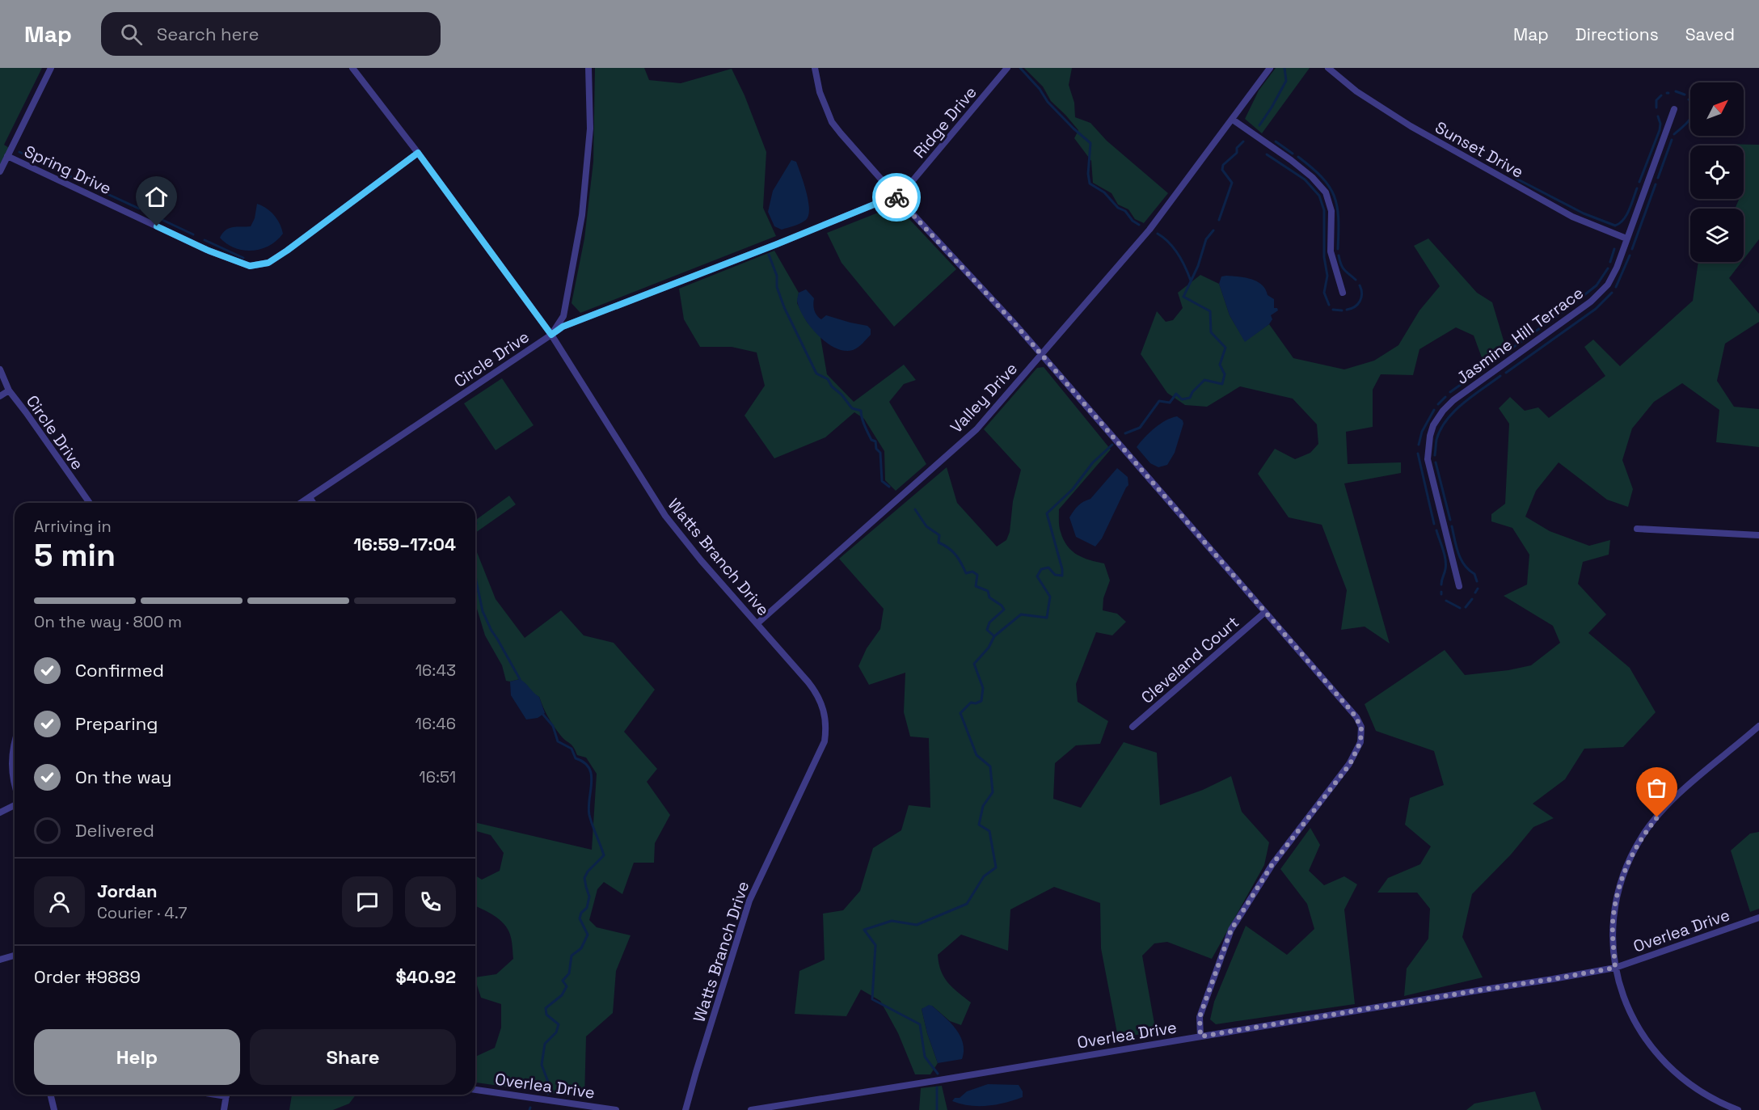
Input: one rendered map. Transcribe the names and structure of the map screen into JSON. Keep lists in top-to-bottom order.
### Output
{
  "streets": {
    "street": [
      "Ridge Drive",
      "Sunset Drive",
      "Spring Drive",
      "Jasmine Hill Terrace",
      "Circle Drive",
      "Valley Drive",
      "Watts Branch Drive",
      "Cleveland Court",
      "Overlea Drive"
    ]
  },
  "crossings": [
    ["Ridge Drive", "Circle Drive"],
    ["Ridge Drive", "Watts Branch Drive"],
    ["Sunset Drive", "Jasmine Hill Terrace"],
    ["Spring Drive", "Watts Branch Drive"],
    ["Circle Drive", "Watts Branch Drive"],
    ["Valley Drive", "Watts Branch Drive"]
  ],
  "north": "top right",
  "page": {
    "header": "Map",
    "search": "Search here",
    "nav": ["Map", "Directions", "Saved"],
    "heading": ["5 min", "Arriving in", "16:59–17:04"],
    "panel": [
      "Jordan",
      "Courier · 4.7",
      "Order #9889",
      "$40.92"
    ],
    "bar": "On the way · 800 m",
    "list": [
      ["Confirmed", "16:43"],
      ["Preparing", "16:46"],
      ["On the way", "16:51"],
      "Delivered"
    ],
    "buttons": ["Help", "Share"]
  }
}
